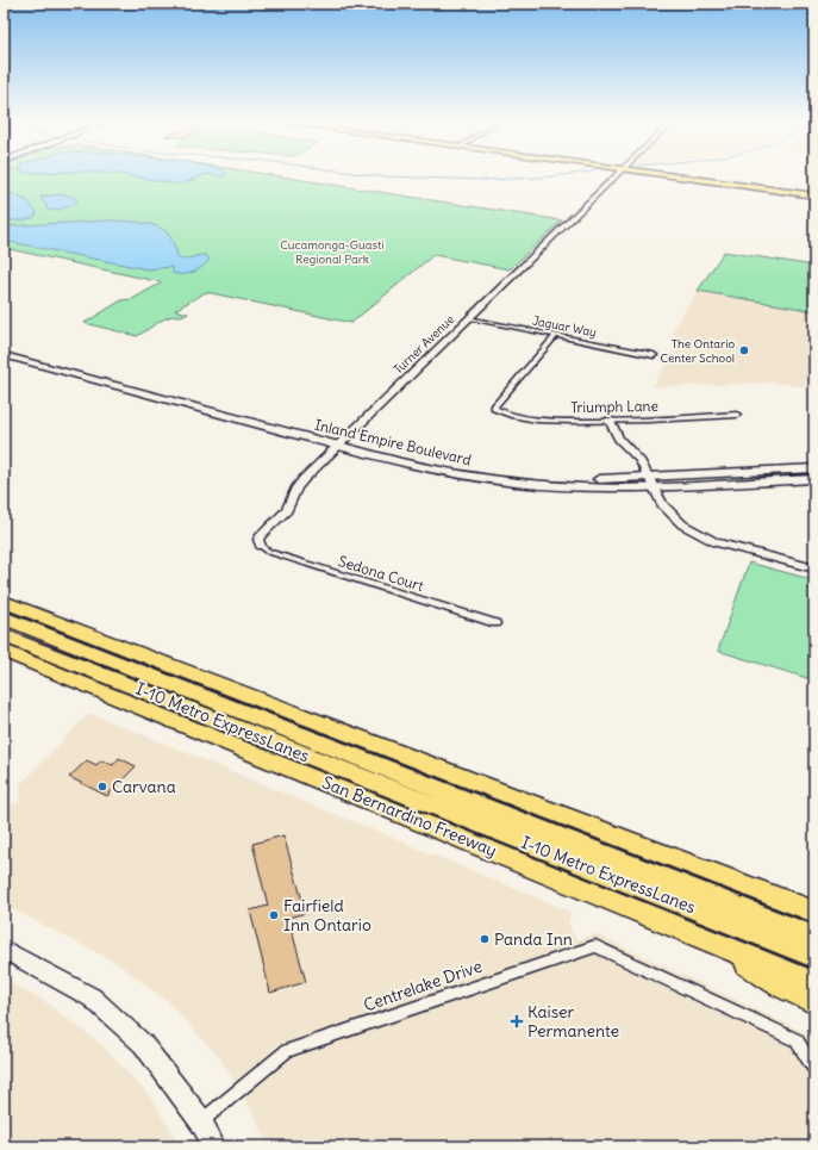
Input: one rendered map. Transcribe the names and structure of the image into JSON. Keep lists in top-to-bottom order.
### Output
{
  "streets": {
    "highway": ["I-10 Metro ExpressLanes", "San Bernardino Freeway"],
    "main road": ["Inland Empire Boulevard"],
    "street": [
      "Jaguar Way",
      "Turner Avenue",
      "Triumph Lane",
      "Sedona Court",
      "Centrelake Drive"
    ]
  },
  "crossings": [
    ["Jaguar Way", "Turner Avenue"],
    ["Jaguar Way", "Triumph Lane"],
    ["Turner Avenue", "Inland Empire Boulevard"],
    ["Turner Avenue", "Sedona Court"]
  ],
  "parks": ["Cucamonga-Guasti Regional Park"],
  "places": {
    "other": [
      "The Ontario Center School",
      "Carvana",
      "Fairfield Inn Ontario",
      "Panda Inn"
    ],
    "health": ["Kaiser Permanente"]
  }
}
